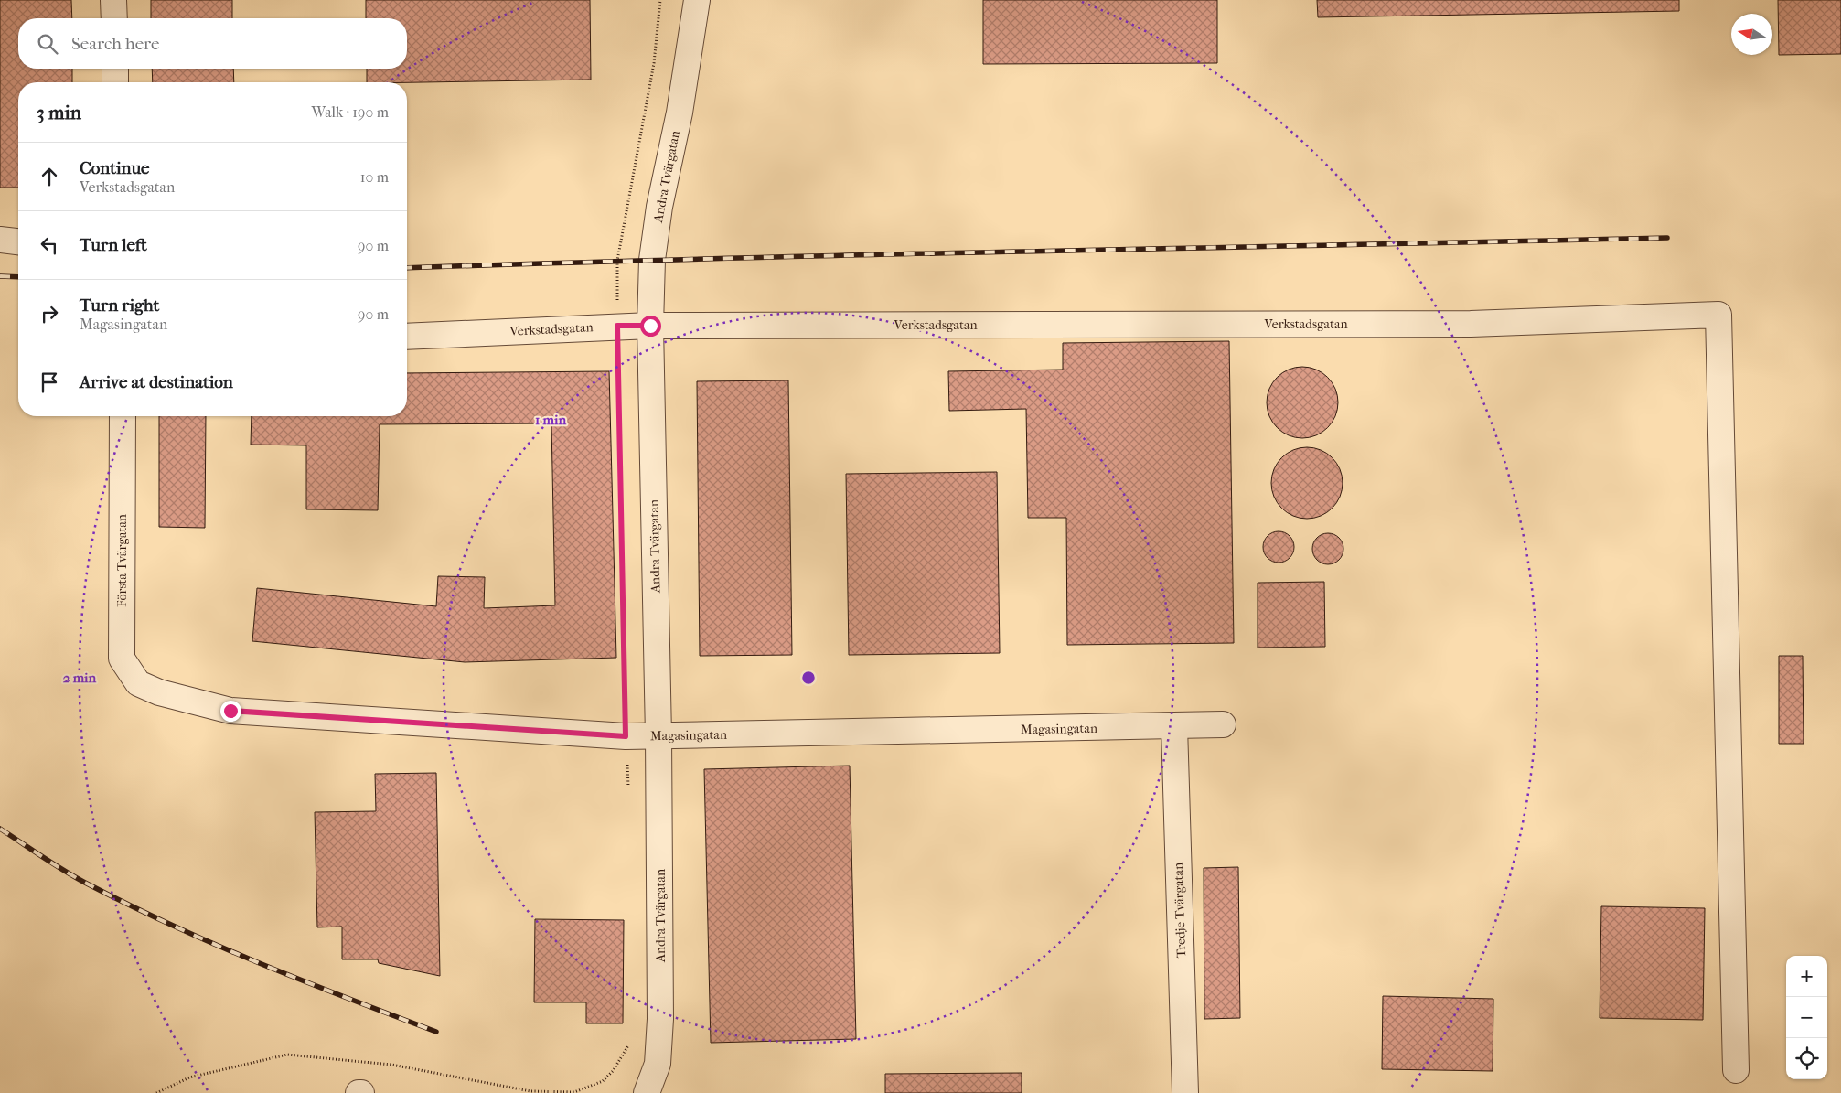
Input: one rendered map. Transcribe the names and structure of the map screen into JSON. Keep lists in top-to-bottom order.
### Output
{
  "streets": {
    "street": [
      "Andra Tvärgatan",
      "Verkstadsgatan",
      "Första Tvärgatan",
      "Magasingatan",
      "Tredje Tvärgatan"
    ]
  },
  "crossings": [
    ["Andra Tvärgatan", "Verkstadsgatan"],
    ["Andra Tvärgatan", "Magasingatan"],
    ["Första Tvärgatan", "Magasingatan"],
    ["Magasingatan", "Tredje Tvärgatan"]
  ],
  "north": "left",
  "page": {
    "search": "Search here",
    "heading": ["3 min", "Walk · 190 m"],
    "list": [
      ["Continue", "Verkstadsgatan", "10 m"],
      ["Turn left", "90 m"],
      ["Turn right", "Magasingatan", "90 m"],
      "Arrive at destination"
    ],
    "map_buttons": ["+", "−"]
  },
  "rings": ["1 min", "2 min"]
}
